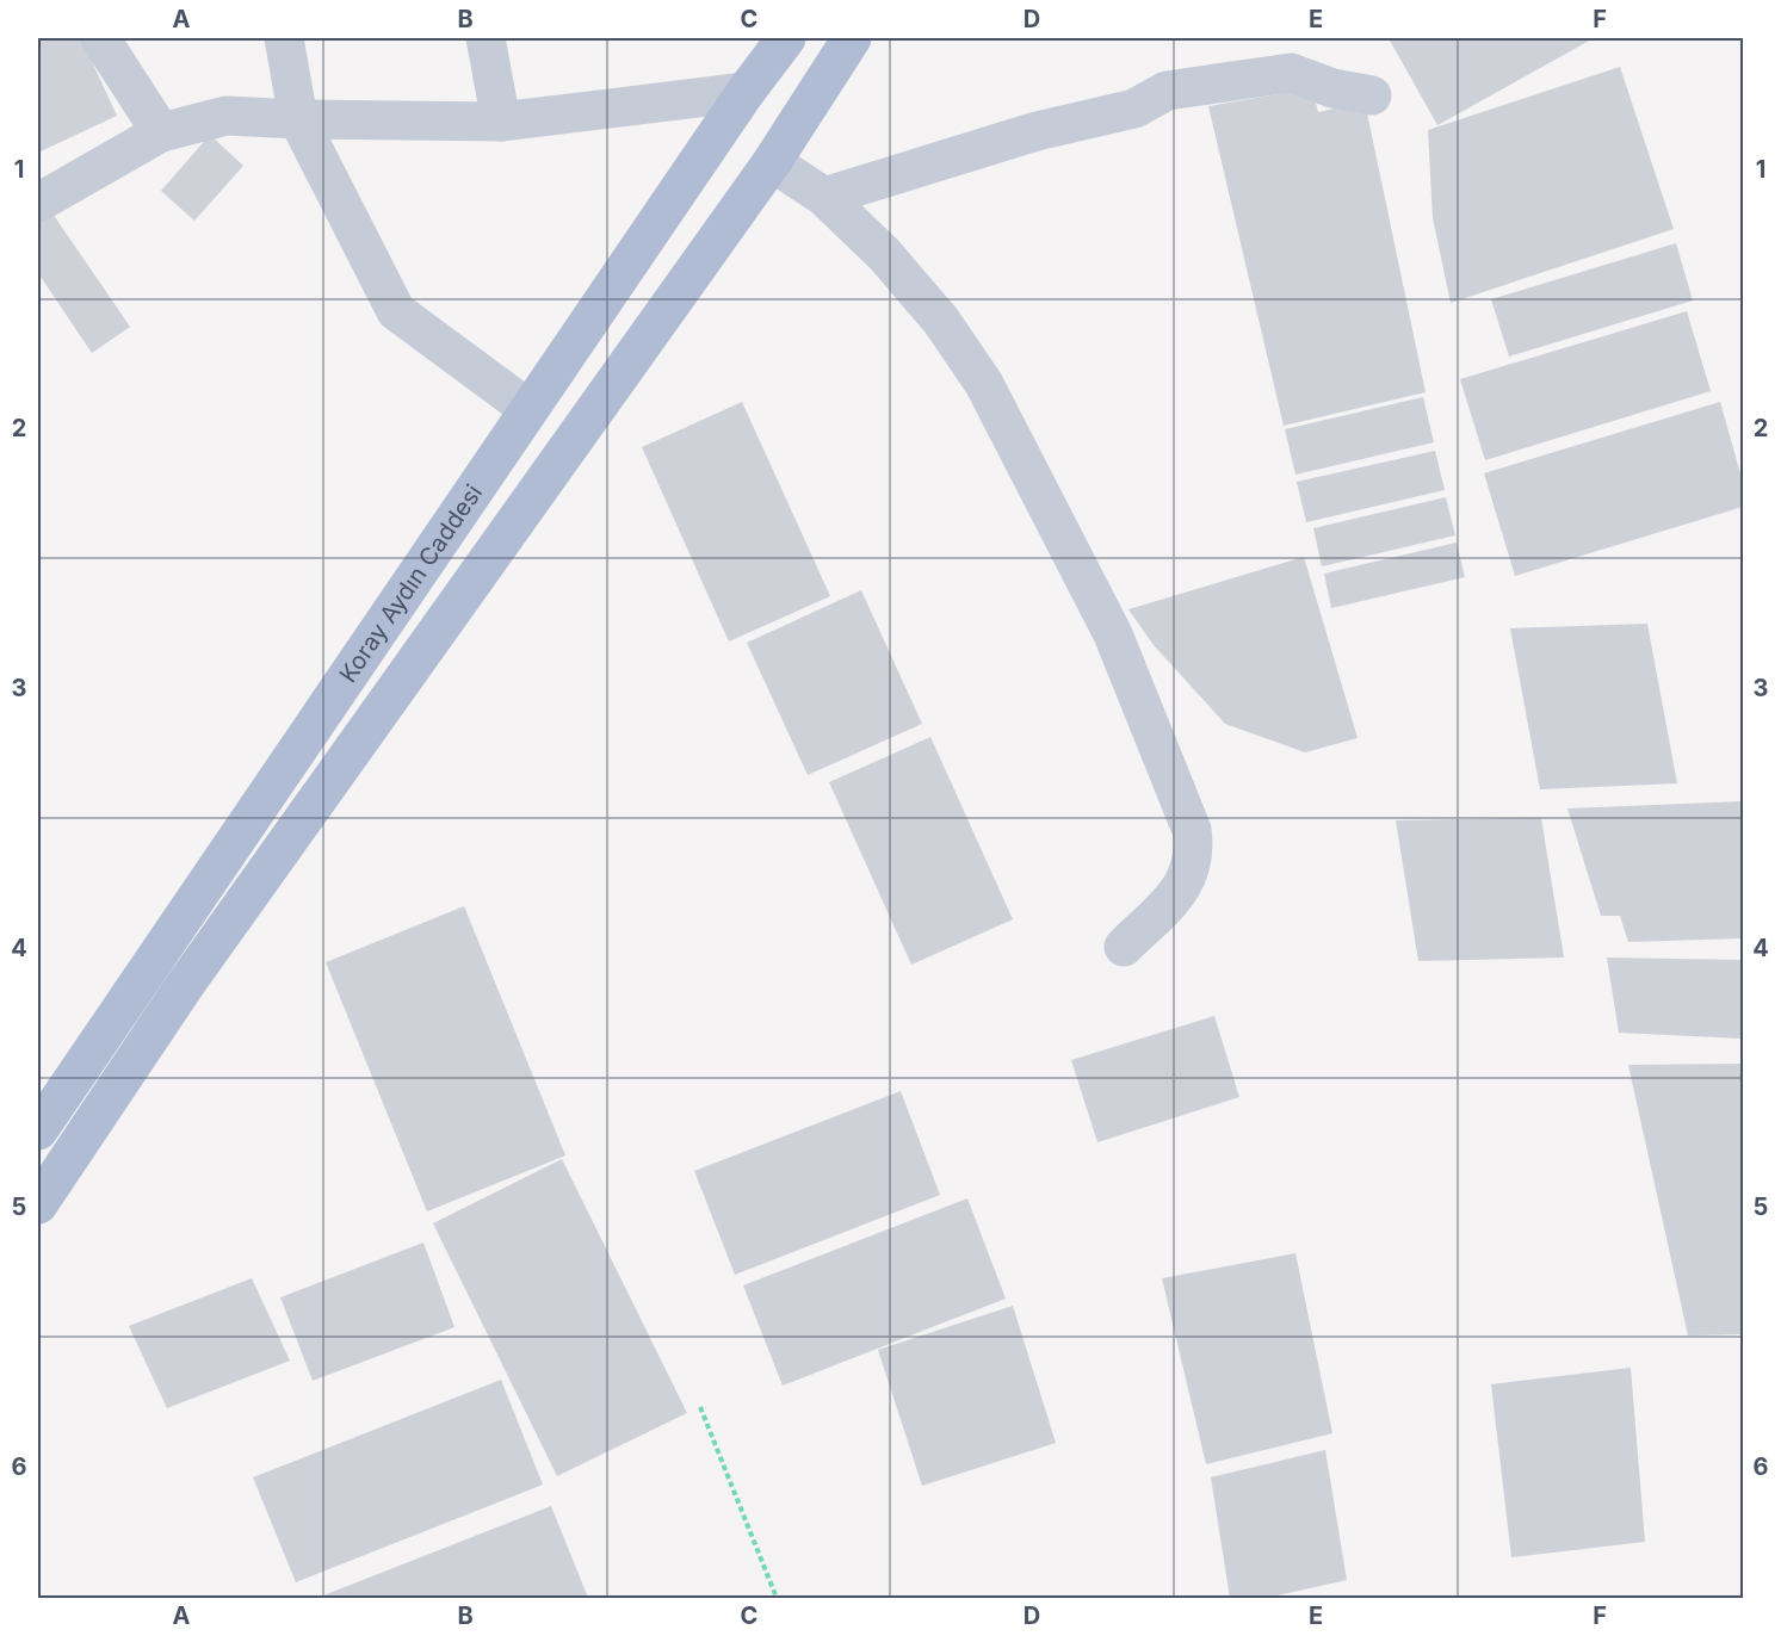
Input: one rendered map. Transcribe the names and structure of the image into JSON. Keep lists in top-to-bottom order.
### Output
{
  "streets": {
    "main road": ["Koray Aydın Caddesi"]
  },
  "grid": {
    "columns": [
      "A",
      "B",
      "C",
      "D",
      "E",
      "F"
    ],
    "rows": [
      "1",
      "2",
      "3",
      "4",
      "5",
      "6"
    ]
  }
}
